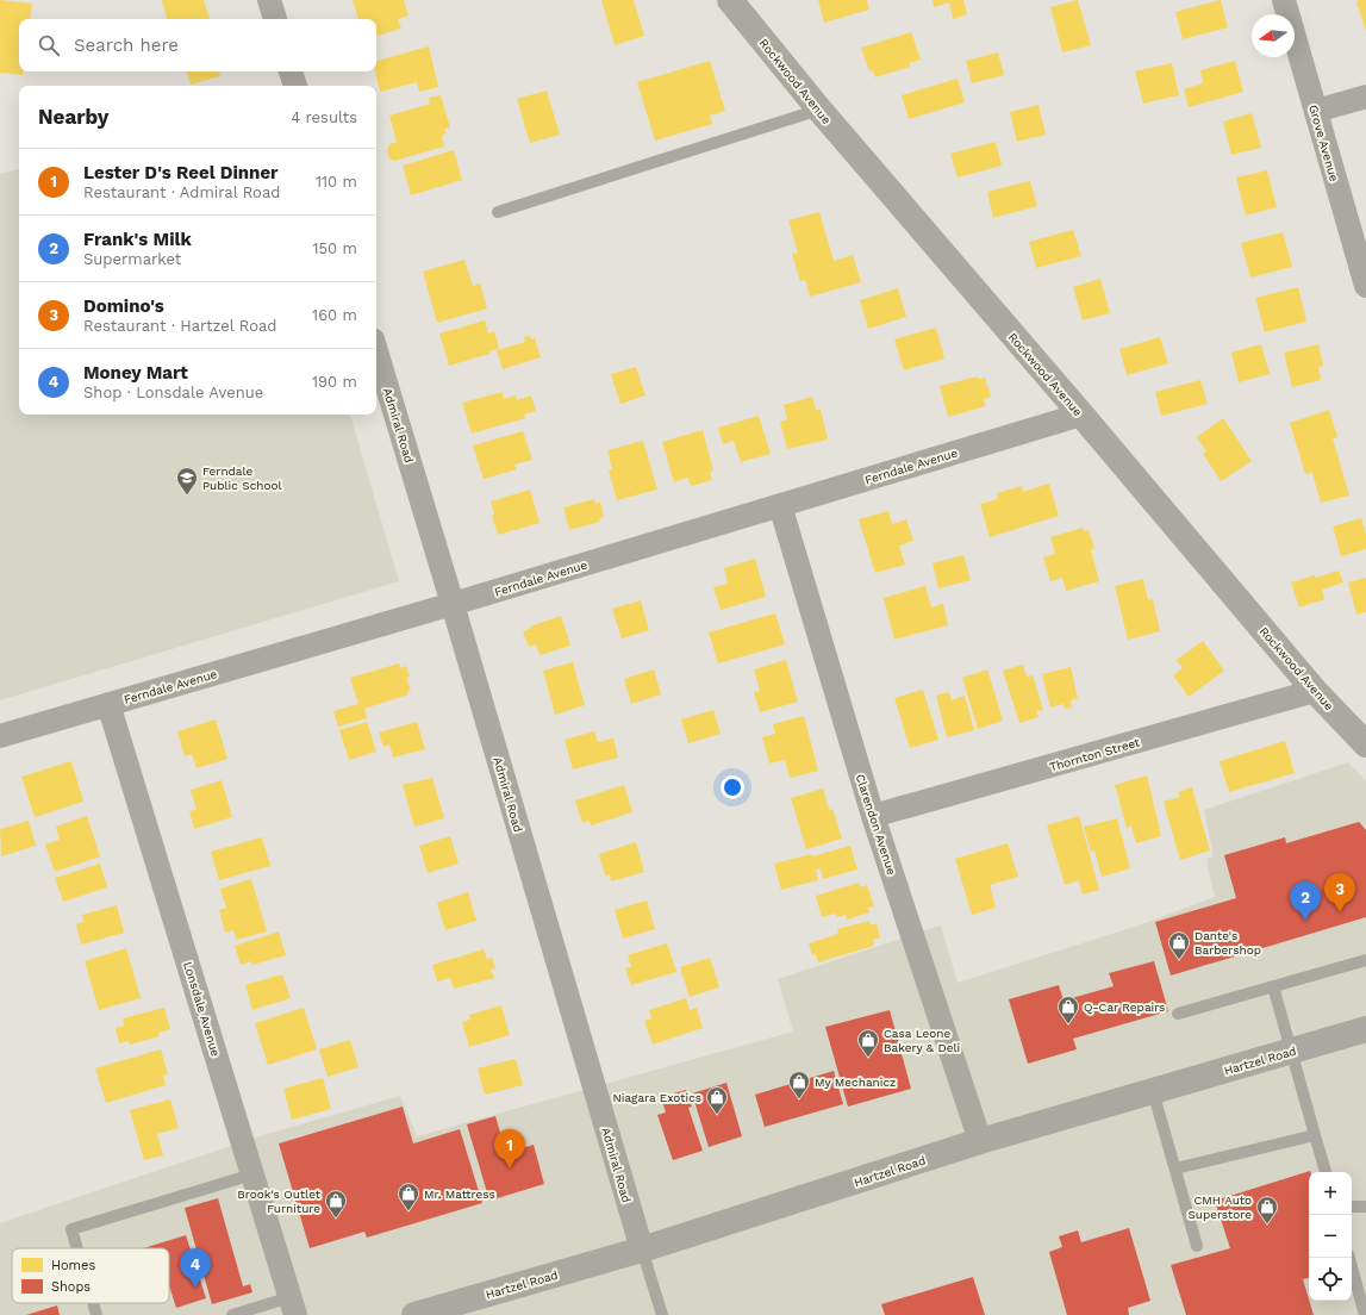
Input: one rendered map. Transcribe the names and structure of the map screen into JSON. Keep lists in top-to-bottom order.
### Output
{
  "streets": {
    "street": [
      "Rockwood Avenue",
      "Grove Avenue",
      "Admiral Road",
      "Ferndale Avenue",
      "Thornton Street",
      "Clarendon Avenue",
      "Lonsdale Avenue",
      "Hartzel Road"
    ]
  },
  "crossings": [
    ["Rockwood Avenue", "Ferndale Avenue"],
    ["Rockwood Avenue", "Thornton Street"],
    ["Admiral Road", "Ferndale Avenue"],
    ["Admiral Road", "Hartzel Road"],
    ["Ferndale Avenue", "Clarendon Avenue"],
    ["Ferndale Avenue", "Lonsdale Avenue"],
    ["Thornton Street", "Clarendon Avenue"],
    ["Clarendon Avenue", "Hartzel Road"]
  ],
  "places": {
    "school or university": ["Ferndale Public School"],
    "shop": [
      "Dante's Barbershop",
      "Q-Car Repairs",
      "Casa Leone Bakery & Deli",
      "My Mechanicz",
      "Niagara Exotics",
      "Mr. Mattress",
      "Brook's Outlet Furniture",
      "CMH Auto Superstore"
    ]
  },
  "legend": ["Homes", "Shops"],
  "north": "left",
  "page": {
    "search": "Search here",
    "heading": ["Nearby", "4 results"],
    "list": [
      {
        "mark": "1",
        "name": "Lester D's Reel Dinner",
        "note": "Restaurant · Admiral Road",
        "value": "110 m"
      },
      {
        "mark": "2",
        "name": "Frank's Milk",
        "note": "Supermarket",
        "value": "150 m"
      },
      {
        "mark": "3",
        "name": "Domino's",
        "note": "Restaurant · Hartzel Road",
        "value": "160 m"
      },
      {
        "mark": "4",
        "name": "Money Mart",
        "note": "Shop · Lonsdale Avenue",
        "value": "190 m"
      }
    ],
    "pins": [
      "3",
      "2",
      "1",
      "4"
    ],
    "map_buttons": ["+", "−"]
  }
}
